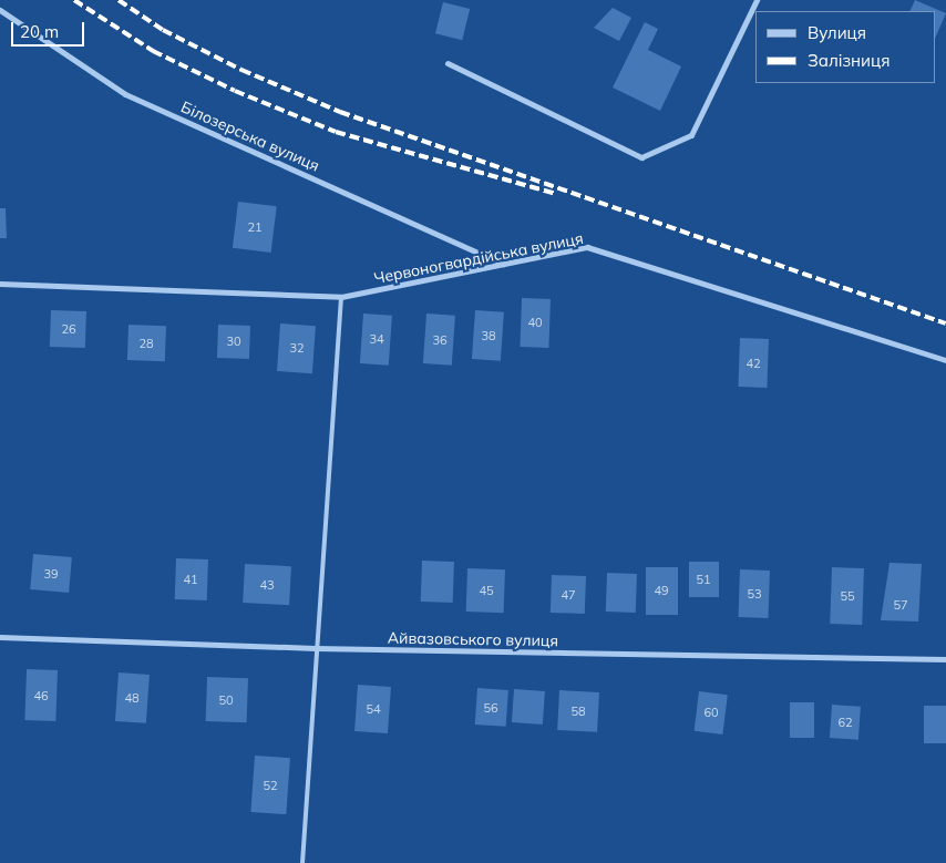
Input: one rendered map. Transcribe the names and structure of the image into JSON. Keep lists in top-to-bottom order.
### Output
{
  "streets": {
    "street": ["Білозерська вулиця", "Червоногвардійська вулиця", "Айвазовського вулиця"]
  },
  "crossings": [
    ["Білозерська вулиця", "Червоногвардійська вулиця"]
  ],
  "house_numbers": [
    "21",
    "40",
    "26",
    "38",
    "34",
    "36",
    "30",
    "28",
    "32",
    "42",
    "39",
    "41",
    "51",
    "43",
    "45",
    "49",
    "53",
    "47",
    "55",
    "57",
    "46",
    "48",
    "50",
    "56",
    "54",
    "58",
    "60",
    "62",
    "52"
  ],
  "legend": ["Вулиця", "Залізниця"],
  "scale_bar": "20 m"
}
